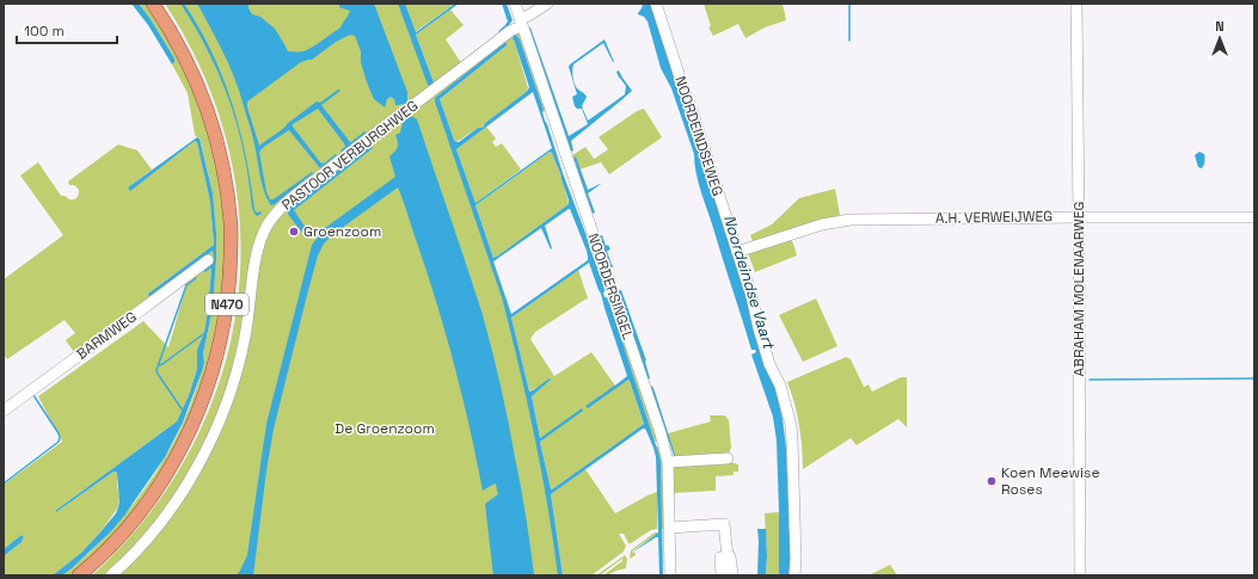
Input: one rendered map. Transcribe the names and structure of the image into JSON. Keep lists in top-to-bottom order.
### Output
{
  "streets": {
    "main road": ["N470"],
    "street": [
      "NOORDEINDSEWEG",
      "PASTOOR VERBURGHWEG",
      "A.H. VERWEIJWEG",
      "NOORDERSINGEL",
      "ABRAHAM MOLENAARWEG",
      "BARMWEG"
    ]
  },
  "crossings": [
    ["NOORDEINDSEWEG", "A.H. VERWEIJWEG"],
    ["PASTOOR VERBURGHWEG", "NOORDERSINGEL"],
    ["A.H. VERWEIJWEG", "ABRAHAM MOLENAARWEG"]
  ],
  "water": ["Noordeindse Vaart"],
  "parks": ["De Groenzoom"],
  "places": ["Groenzoom", "Koen Meewise Roses"],
  "scale_bar": "100 m",
  "north": "top"
}
